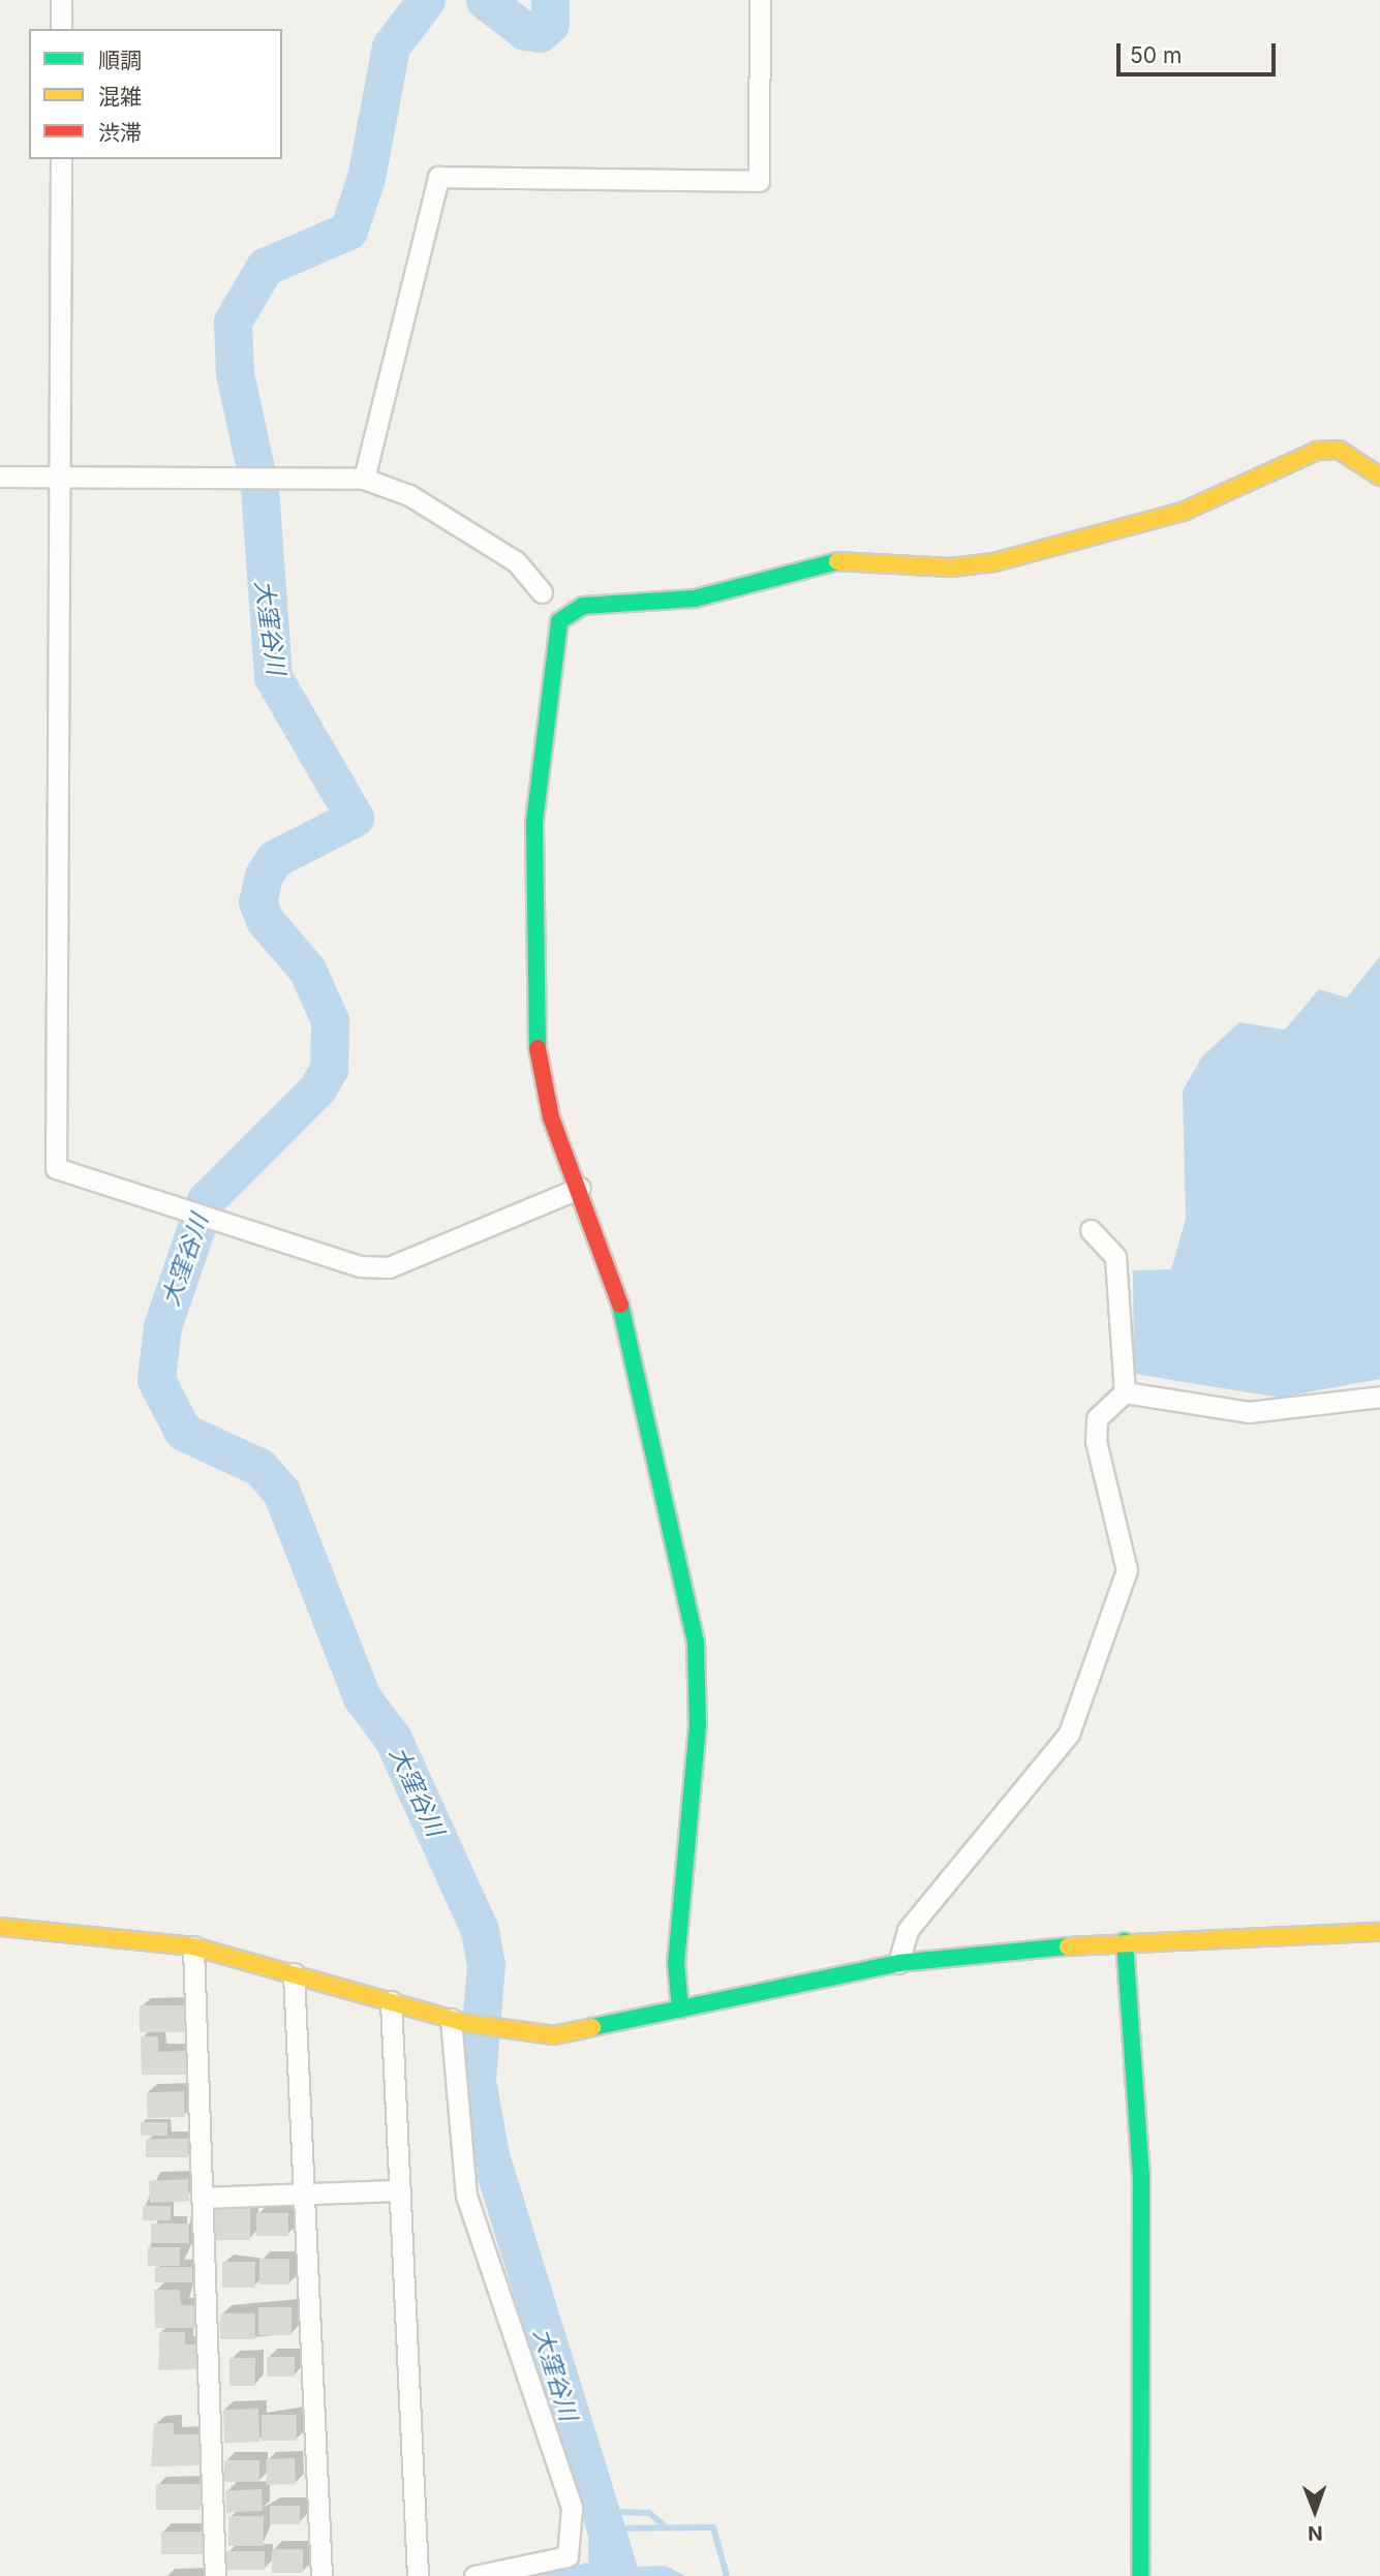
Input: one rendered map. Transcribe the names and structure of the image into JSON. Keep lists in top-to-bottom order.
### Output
{
  "water": ["大窪谷川"],
  "legend": ["順調", "混雑", "渋滞"],
  "scale_bar": "50 m",
  "north": "bottom"
}
